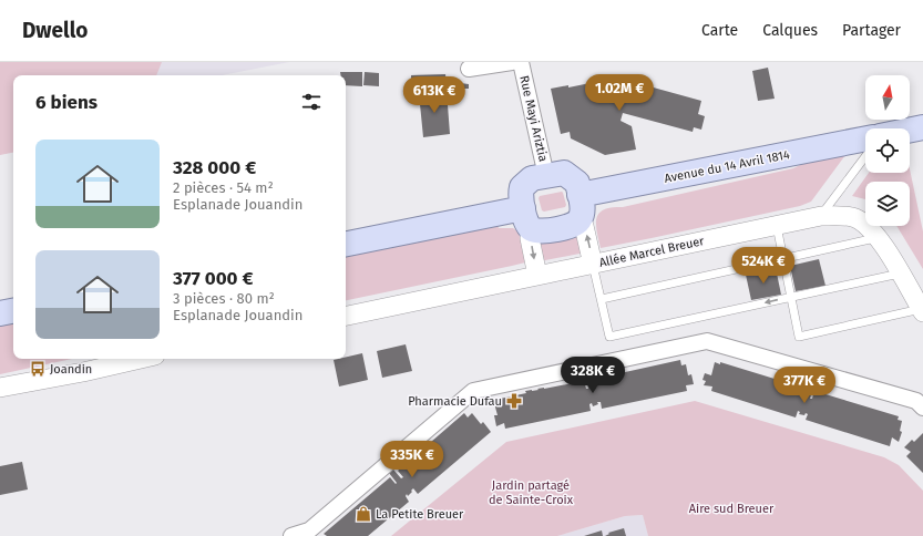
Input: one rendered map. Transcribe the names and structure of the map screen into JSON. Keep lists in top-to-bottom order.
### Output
{
  "streets": {
    "main road": ["Avenue du 14 Avril 1814"],
    "street": ["Rue Mayi Ariztia", "Allée Marcel Breuer"]
  },
  "crossings": [
    ["Rue Mayi Ariztia", "Avenue du 14 Avril 1814"],
    ["Rue Mayi Ariztia", "Allée Marcel Breuer"],
    ["Avenue du 14 Avril 1814", "Allée Marcel Breuer"]
  ],
  "parks": ["Jardin partagé de Sainte-Croix", "Aire sud Breuer"],
  "places": {
    "bus stop": ["Joandin"],
    "pharmacy": ["Pharmacie Dufau"],
    "shop": ["La Petite Breuer"]
  },
  "north": "top",
  "page": {
    "header": "Dwello",
    "nav": ["Carte", "Calques", "Partager"],
    "price": [
      "1.02M €",
      "613K €",
      "524K €",
      "328K €",
      "377K €",
      "335K €"
    ],
    "heading": "6 biens",
    "list": [
      {
        "name": "328 000 €",
        "note": "2 pièces · 54 m² · Esplanade Jouandin"
      },
      {
        "name": "377 000 €",
        "note": "3 pièces · 80 m² · Esplanade Jouandin"
      }
    ]
  }
}
